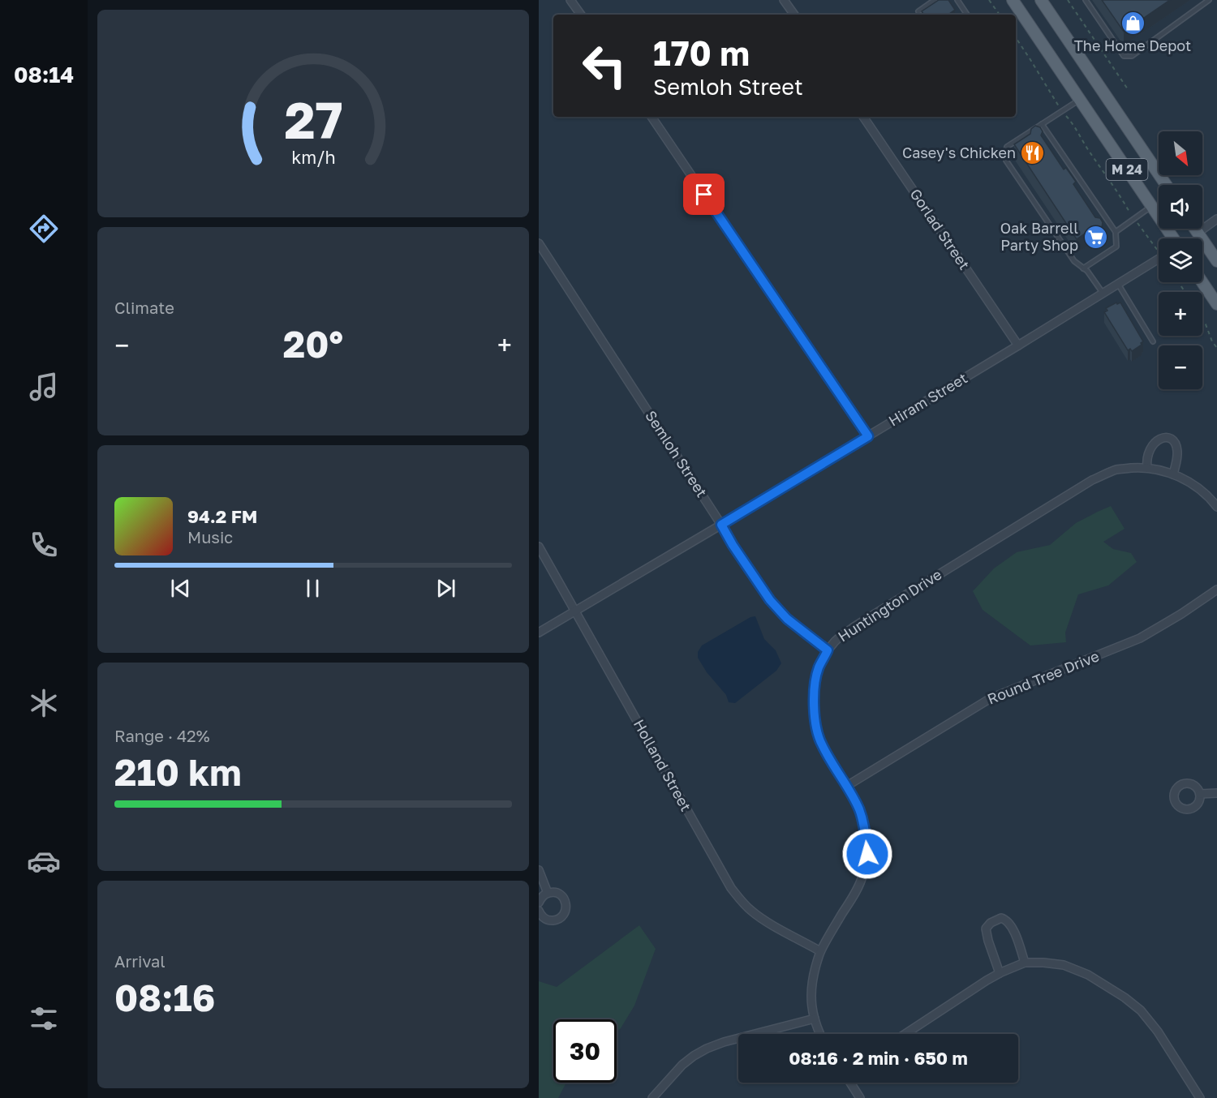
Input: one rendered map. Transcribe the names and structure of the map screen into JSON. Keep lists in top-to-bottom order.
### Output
{
  "streets": {
    "main road": ["M 24"],
    "street": [
      "Gorlad Street",
      "Hiram Street",
      "Semloh Street",
      "Huntington Drive",
      "Round Tree Drive",
      "Holland Street"
    ]
  },
  "crossings": [
    ["Gorlad Street", "Hiram Street"],
    ["Hiram Street", "Semloh Street"],
    ["Hiram Street", "Holland Street"],
    ["Semloh Street", "Huntington Drive"],
    ["Huntington Drive", "Round Tree Drive"],
    ["Huntington Drive", "Holland Street"]
  ],
  "places": {
    "shop": ["The Home Depot"],
    "restaurant": ["Casey's Chicken"],
    "supermarket": ["Oak Barrell Party Shop"]
  },
  "north": "bottom right",
  "page": {
    "tabs": "08:14",
    "turn": ["170 m", "Semloh Street"],
    "map_buttons": ["+", "−"],
    "tile": [
      "Climate",
      ["Range · 42%", "210 km"],
      ["Arrival", "08:16"]
    ],
    "heat": ["−", "20°", "+"],
    "song": ["94.2 FM", "Music"],
    "limit": "30",
    "trip": "08:16 · 2 min · 650 m",
    "gauge": ["27", "km/h"]
  }
}
